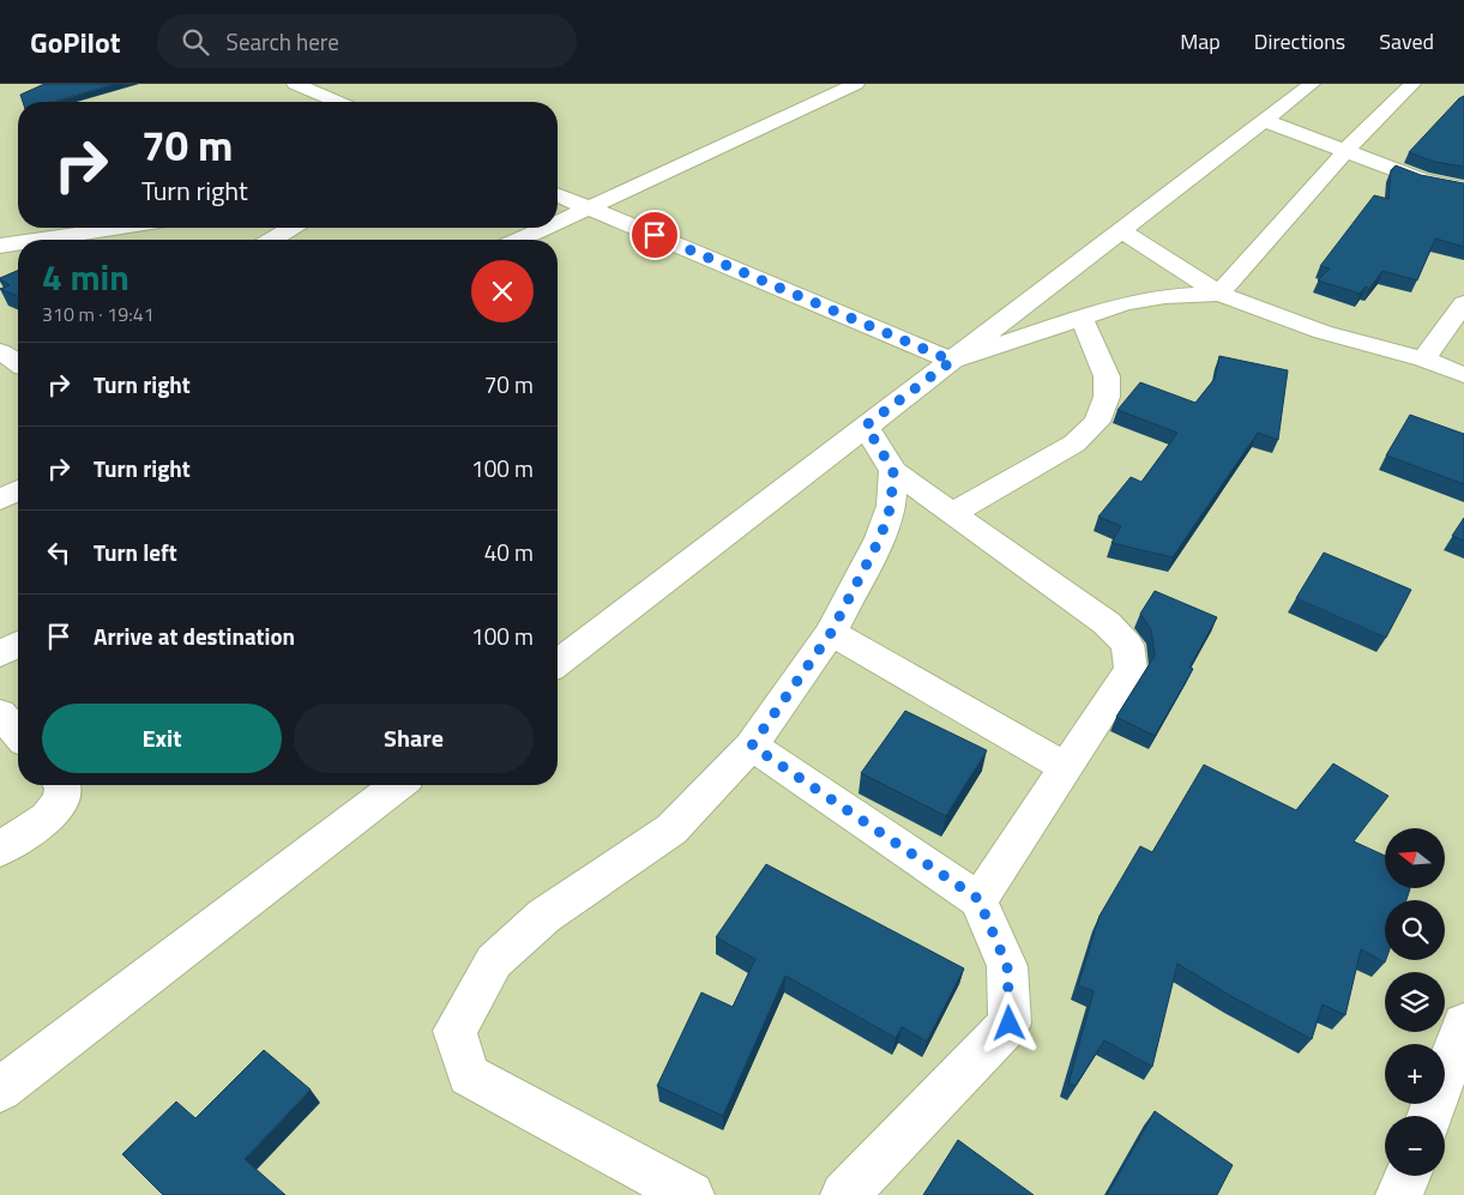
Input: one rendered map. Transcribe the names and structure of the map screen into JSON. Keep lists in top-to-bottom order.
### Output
{
  "north": "left",
  "page": {
    "header": "GoPilot",
    "search": "Search here",
    "nav": ["Map", "Directions", "Saved"],
    "turn": ["70 m", "Turn right"],
    "heading": ["4 min", "310 m · 19:41"],
    "list": [
      {
        "name": "Turn right",
        "value": "70 m"
      },
      {
        "name": "Turn right",
        "value": "100 m"
      },
      {
        "name": "Turn left",
        "value": "40 m"
      },
      {
        "name": "Arrive at destination",
        "value": "100 m"
      }
    ],
    "buttons": ["Exit", "Share"],
    "map_buttons": ["+", "−"]
  }
}
